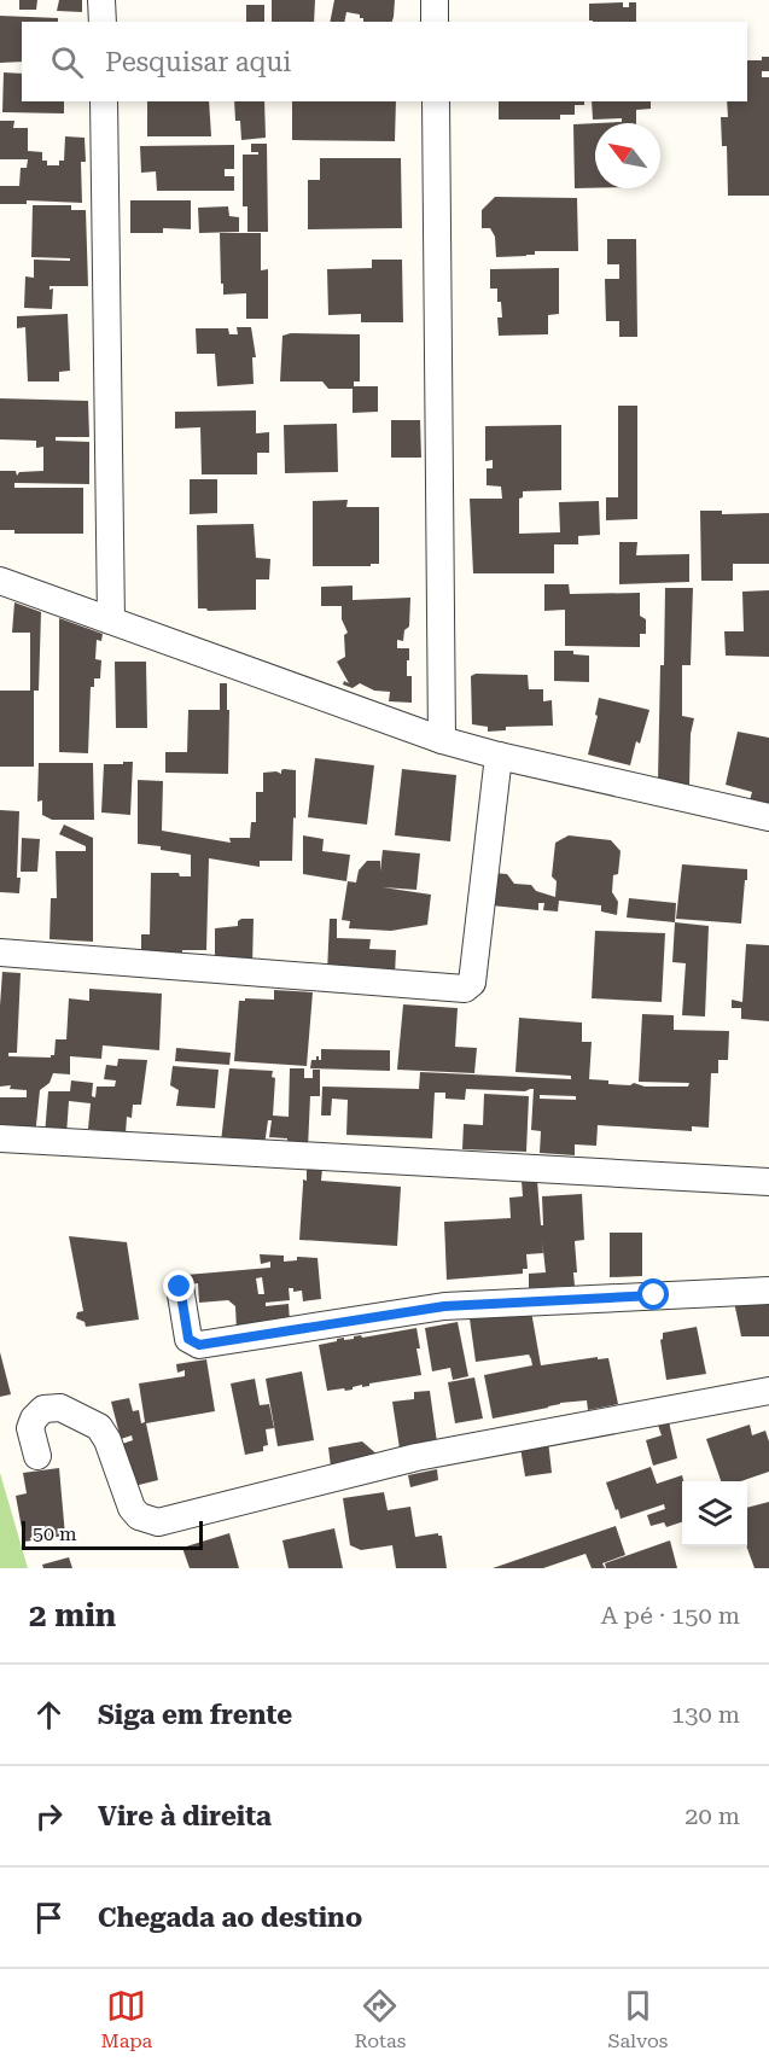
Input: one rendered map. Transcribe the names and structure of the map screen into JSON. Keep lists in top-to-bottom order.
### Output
{
  "scale_bar": "50 m",
  "north": "top left",
  "page": {
    "search": "Pesquisar aqui",
    "scale": "50 m",
    "heading": ["2 min", "A pé · 150 m"],
    "list": [
      ["Siga em frente", "130 m"],
      ["Vire à direita", "20 m"],
      "Chegada ao destino"
    ],
    "nav": ["Mapa", "Rotas", "Salvos"]
  }
}
